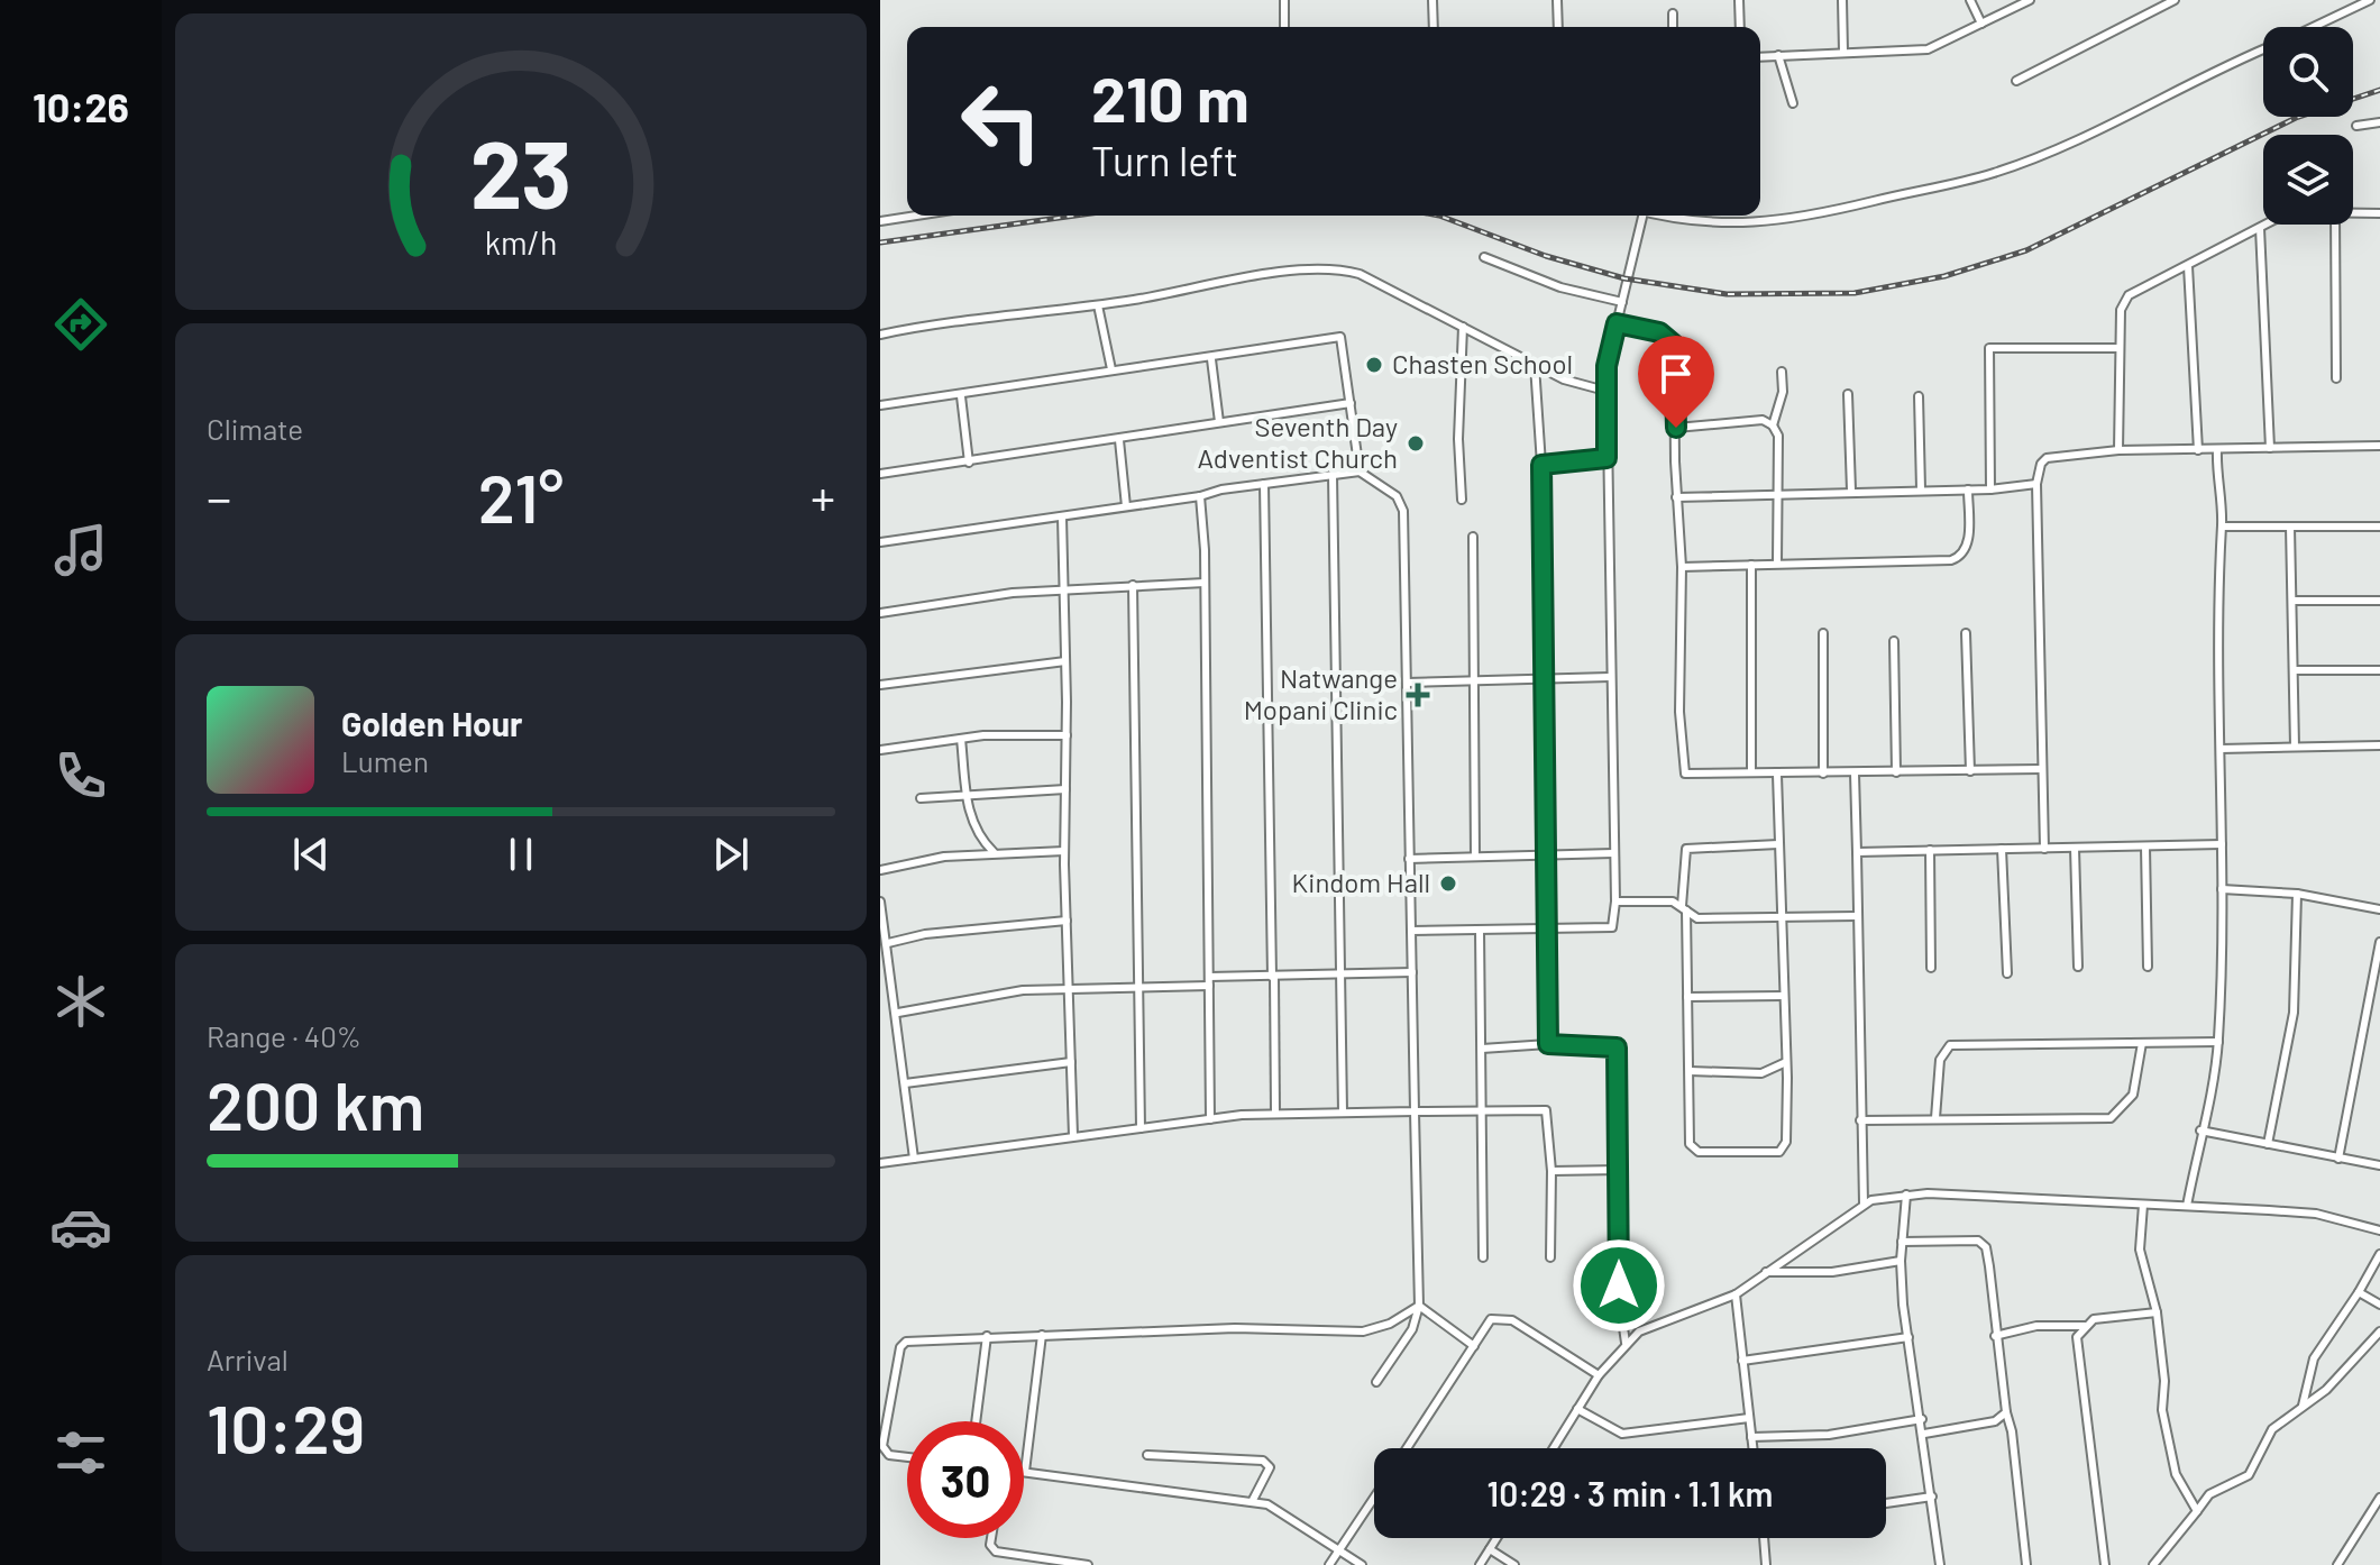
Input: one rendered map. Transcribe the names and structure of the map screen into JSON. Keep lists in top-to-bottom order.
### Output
{
  "places": {
    "other": ["Chasten School", "Seventh Day Adventist Church", "Kindom Hall"],
    "health": ["Natwange Mopani Clinic"]
  },
  "page": {
    "tabs": "10:26",
    "turn": ["210 m", "Turn left"],
    "tile": [
      "Climate",
      ["Range · 40%", "200 km"],
      ["Arrival", "10:29"]
    ],
    "heat": ["−", "21°", "+"],
    "song": ["Golden Hour", "Lumen"],
    "limit": "30",
    "trip": "10:29 · 3 min · 1.1 km",
    "gauge": ["23", "km/h"]
  }
}
